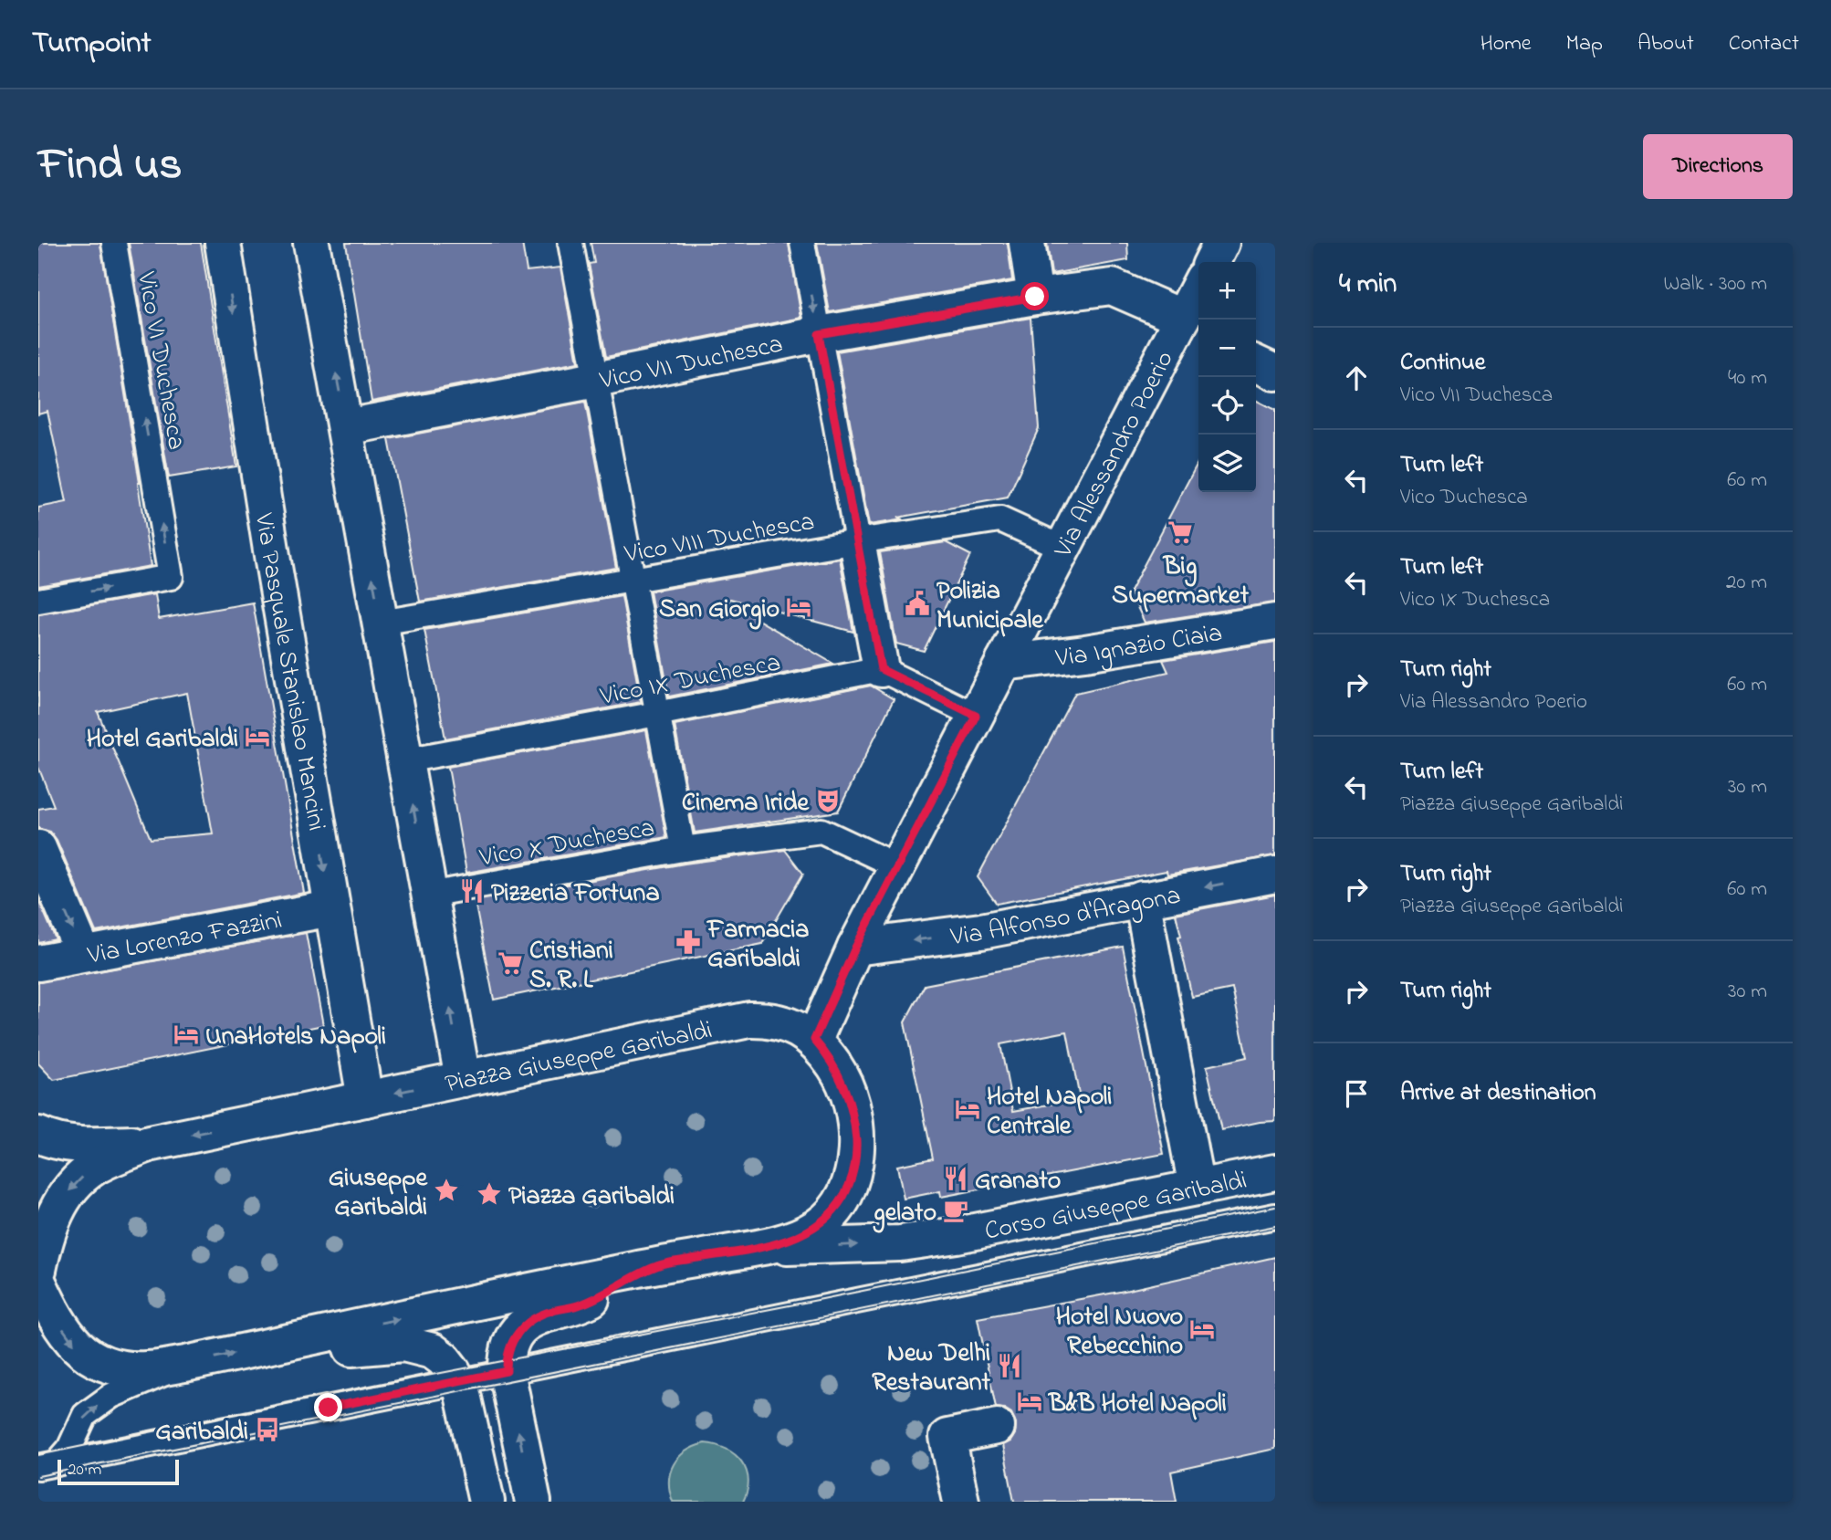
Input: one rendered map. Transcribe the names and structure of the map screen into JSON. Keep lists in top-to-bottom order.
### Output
{
  "streets": {
    "street": [
      "Vico VII Duchesca",
      "Via Alessandro Poerio",
      "Via Ignazio Ciaia",
      "Via Pasquale Stanislao Mancini",
      "Via Alfonso d'Aragona",
      "Via Lorenzo Fazzini",
      "Piazza Giuseppe Garibaldi",
      "Corso Giuseppe Garibaldi"
    ],
    "lane": [
      "Vico VI Duchesca",
      "Vico VIII Duchesca",
      "Vico IX Duchesca",
      "Vico X Duchesca"
    ]
  },
  "crossings": [
    ["Vico VII Duchesca", "Via Alessandro Poerio"],
    ["Via Alessandro Poerio", "Vico VIII Duchesca"],
    ["Via Alessandro Poerio", "Via Ignazio Ciaia"],
    ["Via Alessandro Poerio", "Vico X Duchesca"],
    ["Via Alessandro Poerio", "Via Alfonso d'Aragona"],
    ["Via Alessandro Poerio", "Piazza Giuseppe Garibaldi"],
    ["Via Pasquale Stanislao Mancini", "Via Lorenzo Fazzini"],
    ["Via Pasquale Stanislao Mancini", "Piazza Giuseppe Garibaldi"],
    ["Piazza Giuseppe Garibaldi", "Corso Giuseppe Garibaldi"]
  ],
  "one_way": ["Via Alfonso d'Aragona", "Corso Giuseppe Garibaldi"],
  "places": {
    "supermarket": ["Big Supermarket", "Cristiani S. R. L"],
    "public building": ["Polizia Municipale"],
    "hotel": [
      "San Giorgio",
      "Hotel Garibaldi",
      "UnaHotels Napoli",
      "Hotel Napoli Centrale",
      "Hotel Nuovo Rebecchino",
      "B&B Hotel Napoli"
    ],
    "theatre": ["Cinema Iride"],
    "restaurant": ["Pizzeria Fortuna", "Granato", "New Delhi Restaurant"],
    "pharmacy": ["Farmacia Garibaldi"],
    "place": ["Giuseppe Garibaldi", "Piazza Garibaldi"],
    "cafe": ["gelato"],
    "bus stop": ["Garibaldi"]
  },
  "scale_bar": "20 m",
  "page": {
    "header": "Turnpoint",
    "nav": [
      "Home",
      "Map",
      "About",
      "Contact"
    ],
    "title": "Find us",
    "buttons": "Directions",
    "heading": ["4 min", "Walk · 300 m"],
    "map_buttons": ["+", "−"],
    "list": [
      ["Continue", "Vico VII Duchesca", "40 m"],
      ["Turn left", "Vico Duchesca", "60 m"],
      ["Turn left", "Vico IX Duchesca", "20 m"],
      ["Turn right", "Via Alessandro Poerio", "60 m"],
      ["Turn left", "Piazza Giuseppe Garibaldi", "30 m"],
      ["Turn right", "Piazza Giuseppe Garibaldi", "60 m"],
      ["Turn right", "30 m"],
      "Arrive at destination"
    ],
    "scale": "20 m"
  }
}
